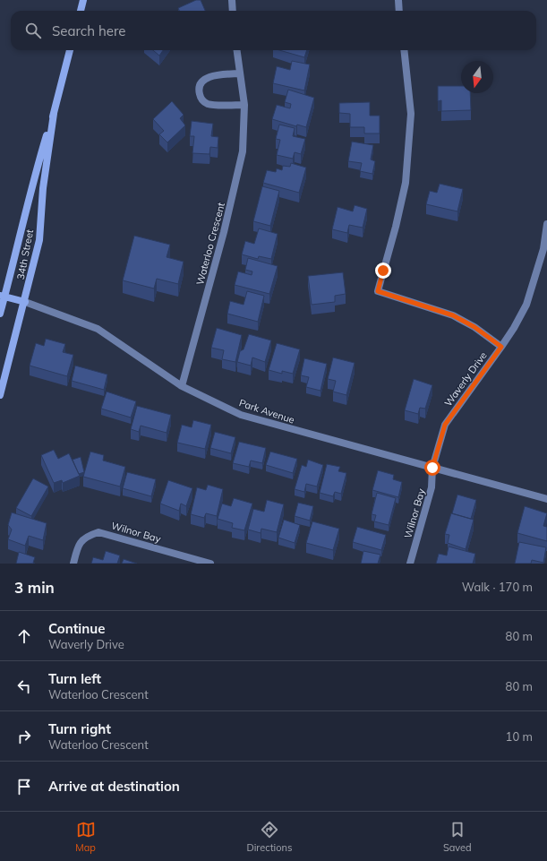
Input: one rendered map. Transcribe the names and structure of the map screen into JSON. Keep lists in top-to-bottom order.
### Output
{
  "streets": {
    "main road": ["34th Street", "Park Avenue"],
    "street": ["Waterloo Crescent", "Waverly Drive", "Wilnor Bay"]
  },
  "crossings": [
    ["Waterloo Crescent", "Park Avenue"],
    ["34th Street", "Park Avenue"],
    ["Waverly Drive", "Park Avenue"],
    ["Waverly Drive", "Wilnor Bay"],
    ["Park Avenue", "Wilnor Bay"]
  ],
  "north": "bottom",
  "page": {
    "search": "Search here",
    "heading": ["3 min", "Walk · 170 m"],
    "list": [
      ["Continue", "Waverly Drive", "80 m"],
      ["Turn left", "Waterloo Crescent", "80 m"],
      ["Turn right", "Waterloo Crescent", "10 m"],
      "Arrive at destination"
    ],
    "nav": ["Map", "Directions", "Saved"]
  }
}
